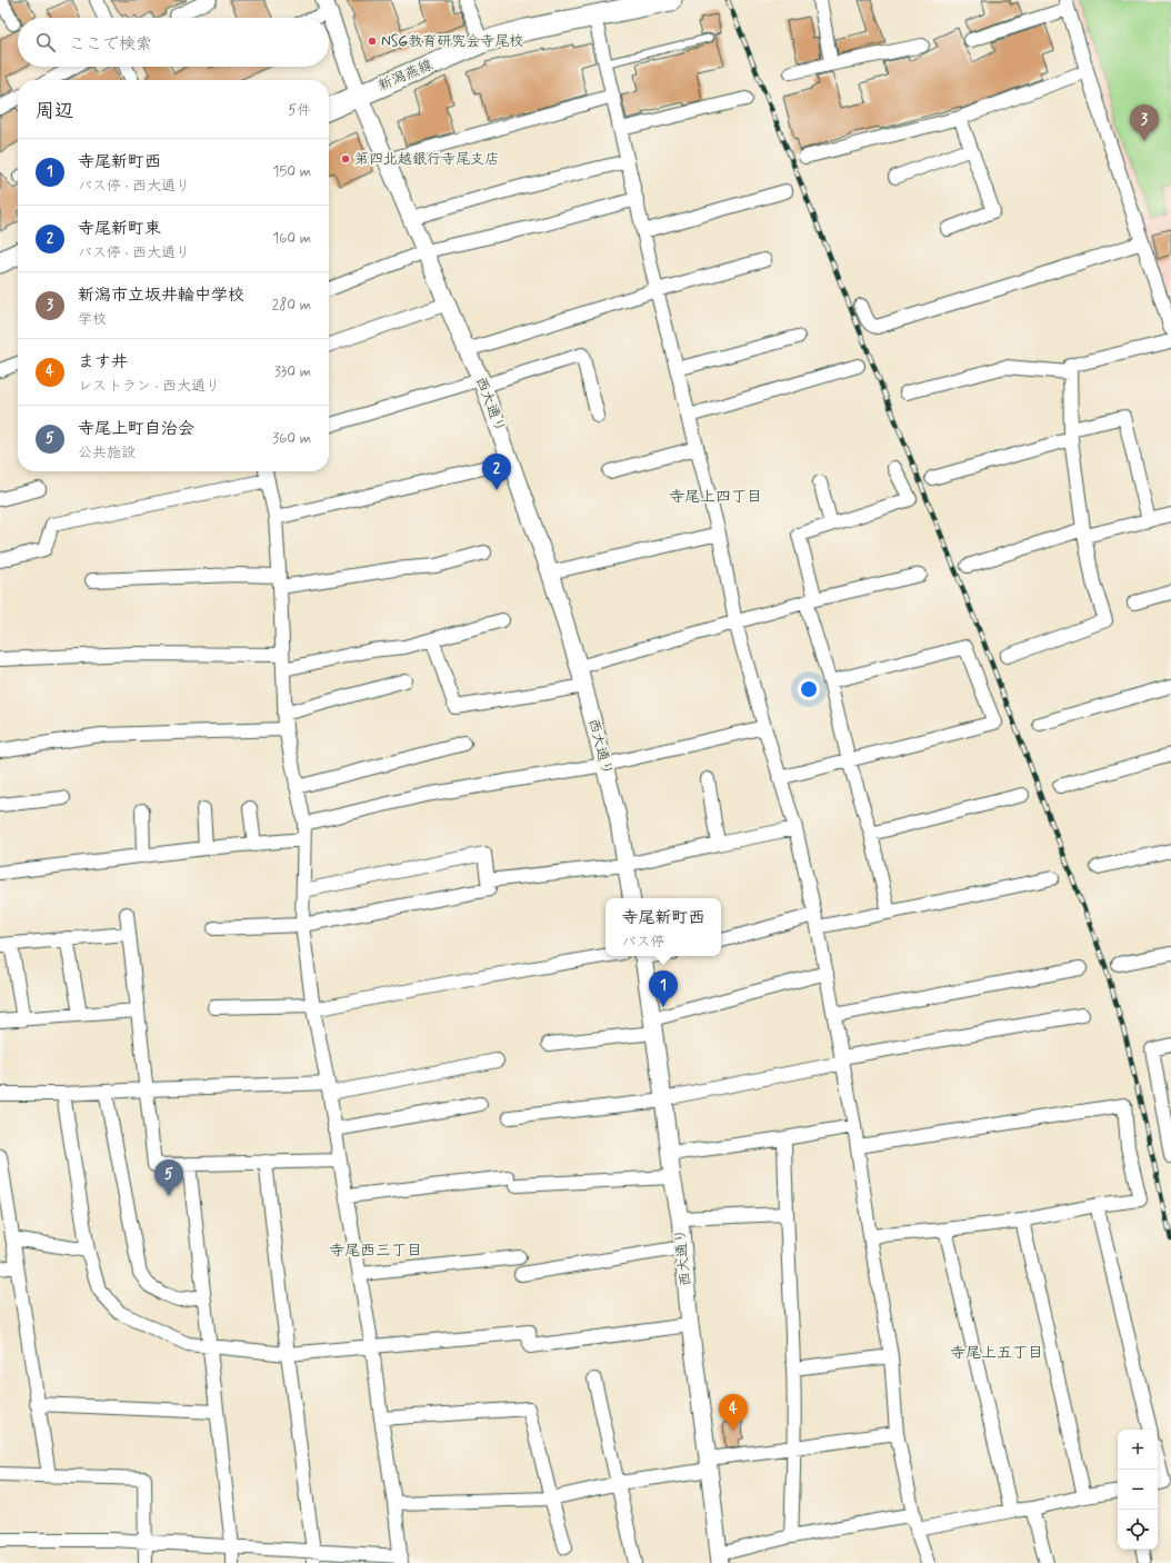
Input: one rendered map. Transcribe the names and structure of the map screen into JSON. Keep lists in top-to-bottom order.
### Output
{
  "streets": {
    "main road": ["新潟燕線"],
    "street": ["西大通り"]
  },
  "crossings": [
    ["新潟燕線", "西大通り"]
  ],
  "districts": ["寺尾上四丁目", "寺尾西三丁目", "寺尾上五丁目"],
  "places": ["NSG教育研究会寺尾校", "第四北越銀行寺尾支店"],
  "page": {
    "search": "ここで検索",
    "heading": ["周辺", "5件"],
    "pins": [
      "3",
      "2",
      "1",
      "5",
      "4"
    ],
    "list": [
      {
        "mark": "1",
        "name": "寺尾新町西",
        "note": "バス停 · 西大通り",
        "value": "150 m"
      },
      {
        "mark": "2",
        "name": "寺尾新町東",
        "note": "バス停 · 西大通り",
        "value": "160 m"
      },
      {
        "mark": "3",
        "name": "新潟市立坂井輪中学校",
        "note": "学校",
        "value": "280 m"
      },
      {
        "mark": "4",
        "name": "ます井",
        "note": "レストラン · 西大通り",
        "value": "330 m"
      },
      {
        "mark": "5",
        "name": "寺尾上町自治会",
        "note": "公共施設",
        "value": "360 m"
      }
    ],
    "popup": ["寺尾新町西", "バス停"],
    "map_buttons": ["+", "−"]
  }
}
